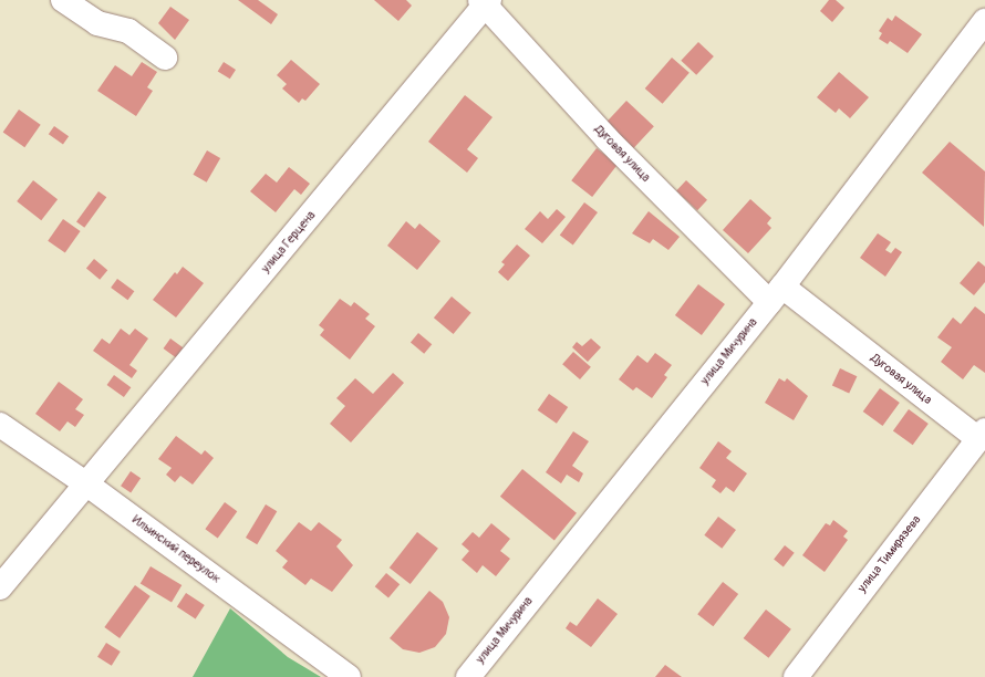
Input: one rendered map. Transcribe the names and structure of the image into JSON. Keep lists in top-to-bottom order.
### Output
{
  "streets": {
    "street": [
      "Дуговая улица",
      "улица Герцена",
      "улица Мичурина",
      "Ильинский переулок",
      "улица Тимирязева"
    ]
  },
  "crossings": [
    ["Дуговая улица", "улица Герцена"],
    ["Дуговая улица", "улица Мичурина"],
    ["Дуговая улица", "улица Тимирязева"],
    ["улица Герцена", "Ильинский переулок"]
  ]
}
